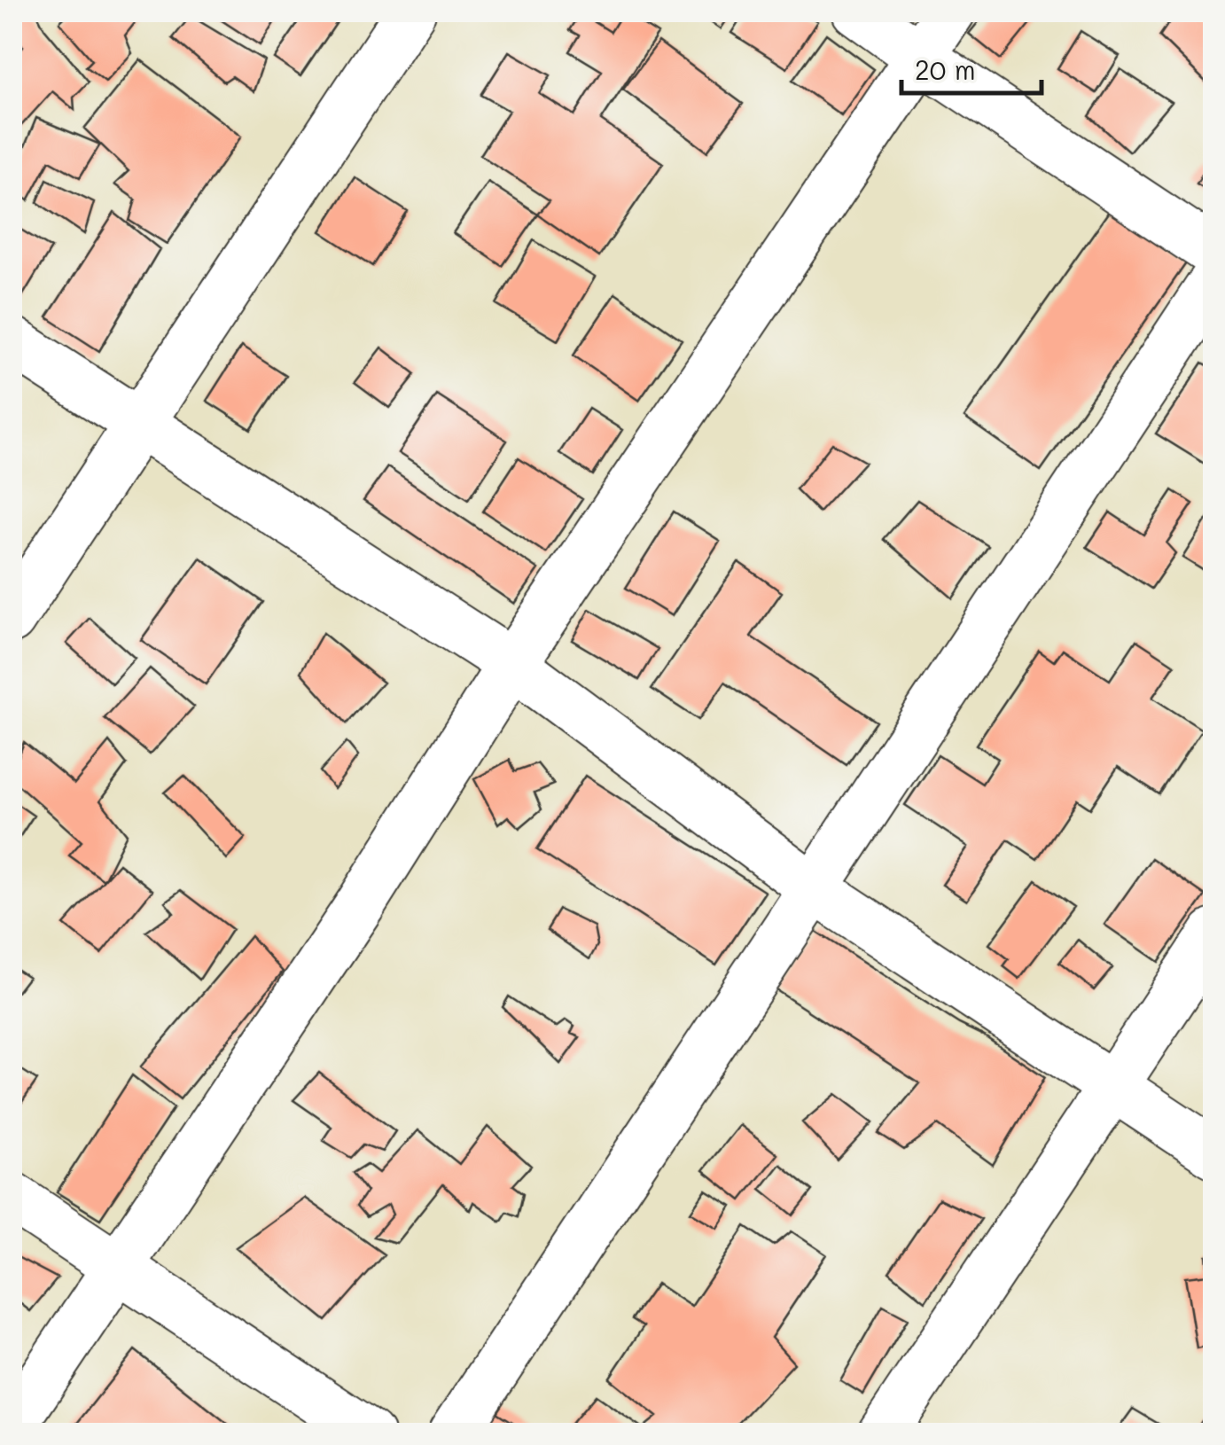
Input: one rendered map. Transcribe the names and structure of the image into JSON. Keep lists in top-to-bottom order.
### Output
{
  "scale_bar": "20 m"
}
